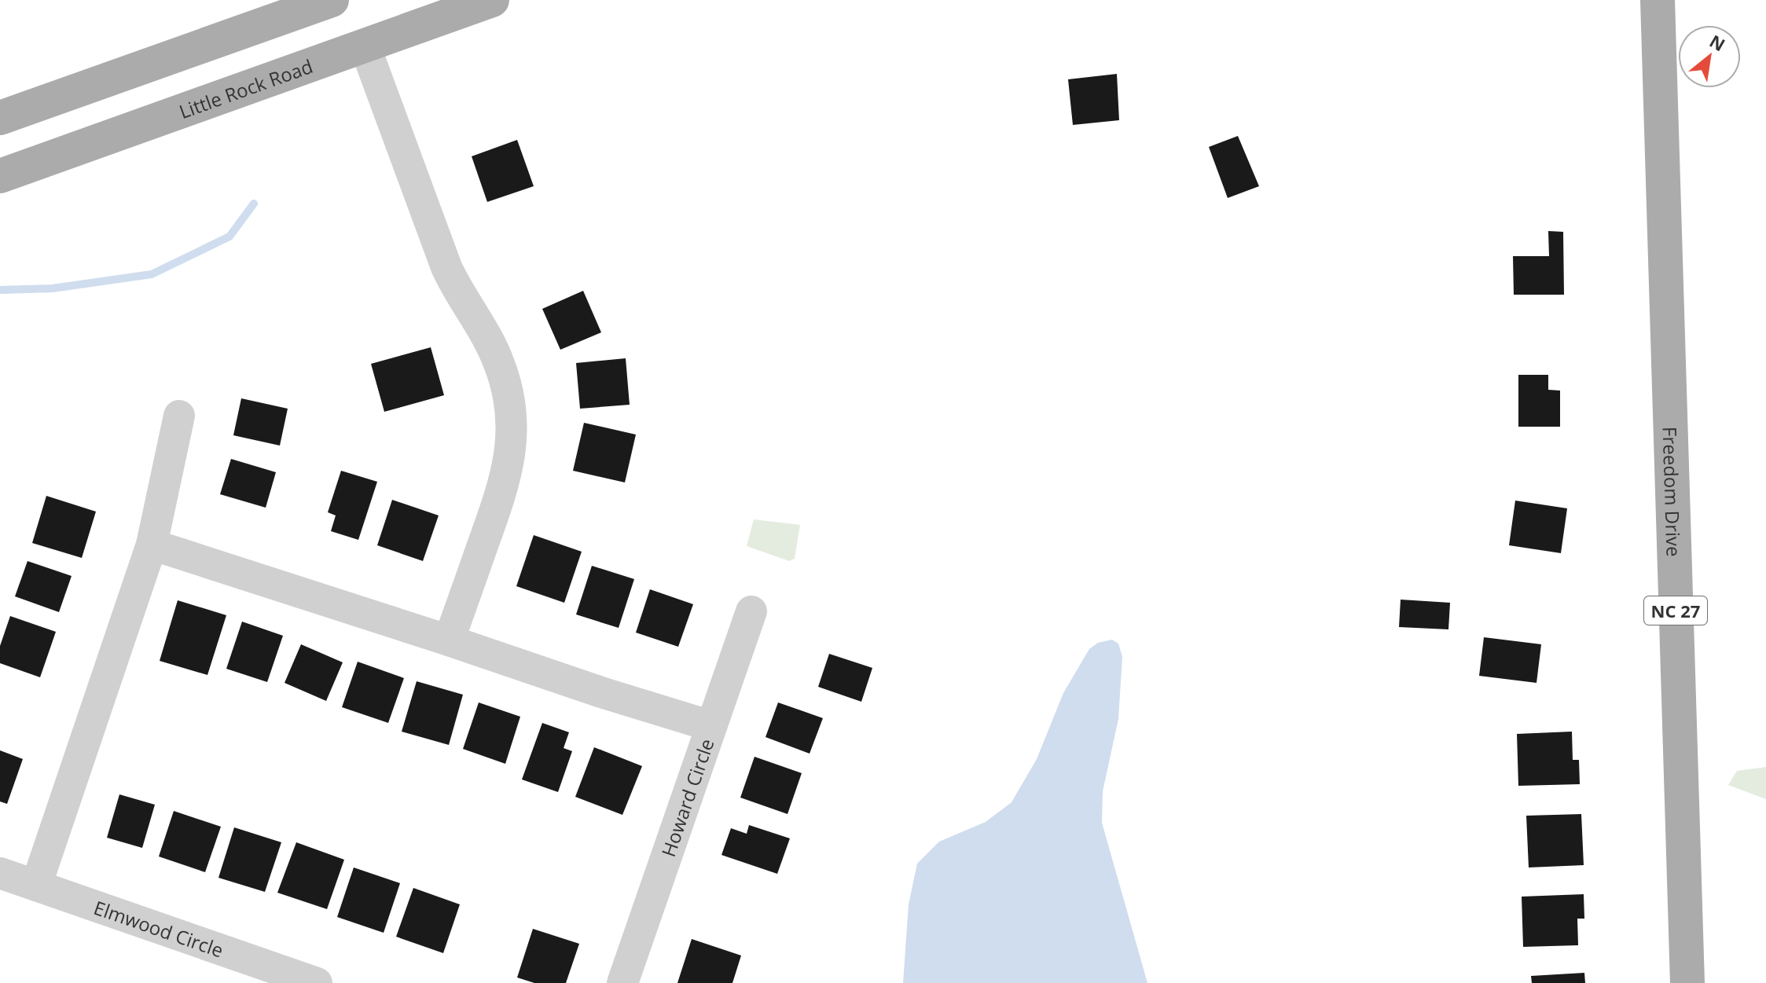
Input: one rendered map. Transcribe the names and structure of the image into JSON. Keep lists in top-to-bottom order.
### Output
{
  "streets": {
    "main road": ["Little Rock Road", "Freedom Drive", "NC 27"],
    "street": ["Howard Circle", "Elmwood Circle"]
  },
  "north": "top right"
}
